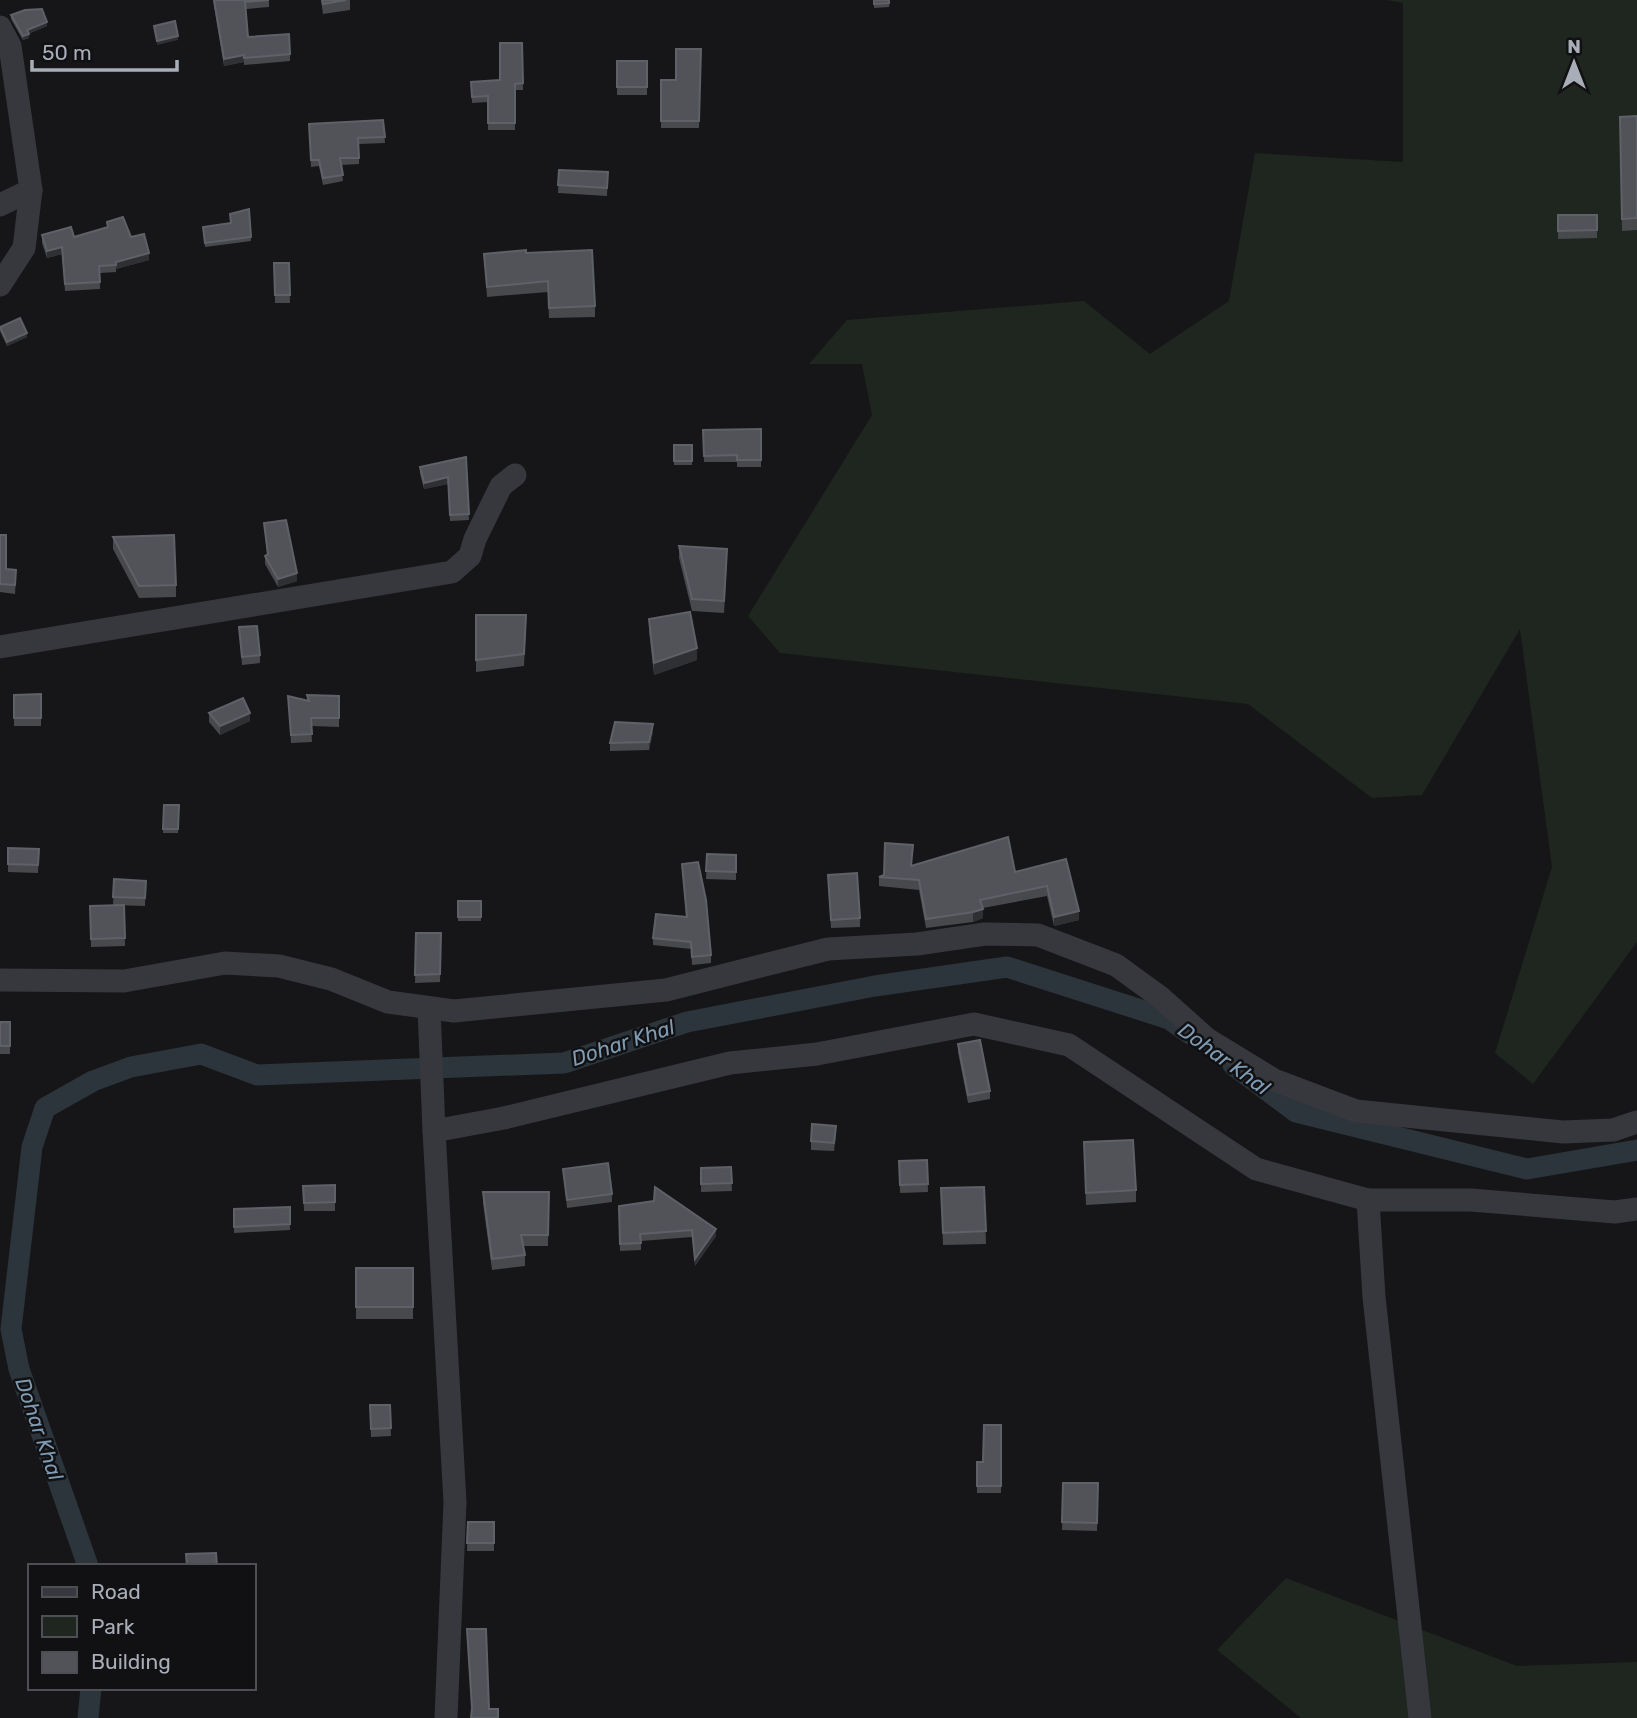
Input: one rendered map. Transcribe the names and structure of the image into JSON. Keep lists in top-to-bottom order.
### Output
{
  "water": ["Dohar Khal"],
  "legend": ["Road", "Park", "Building"],
  "scale_bar": "50 m",
  "north": "top"
}
